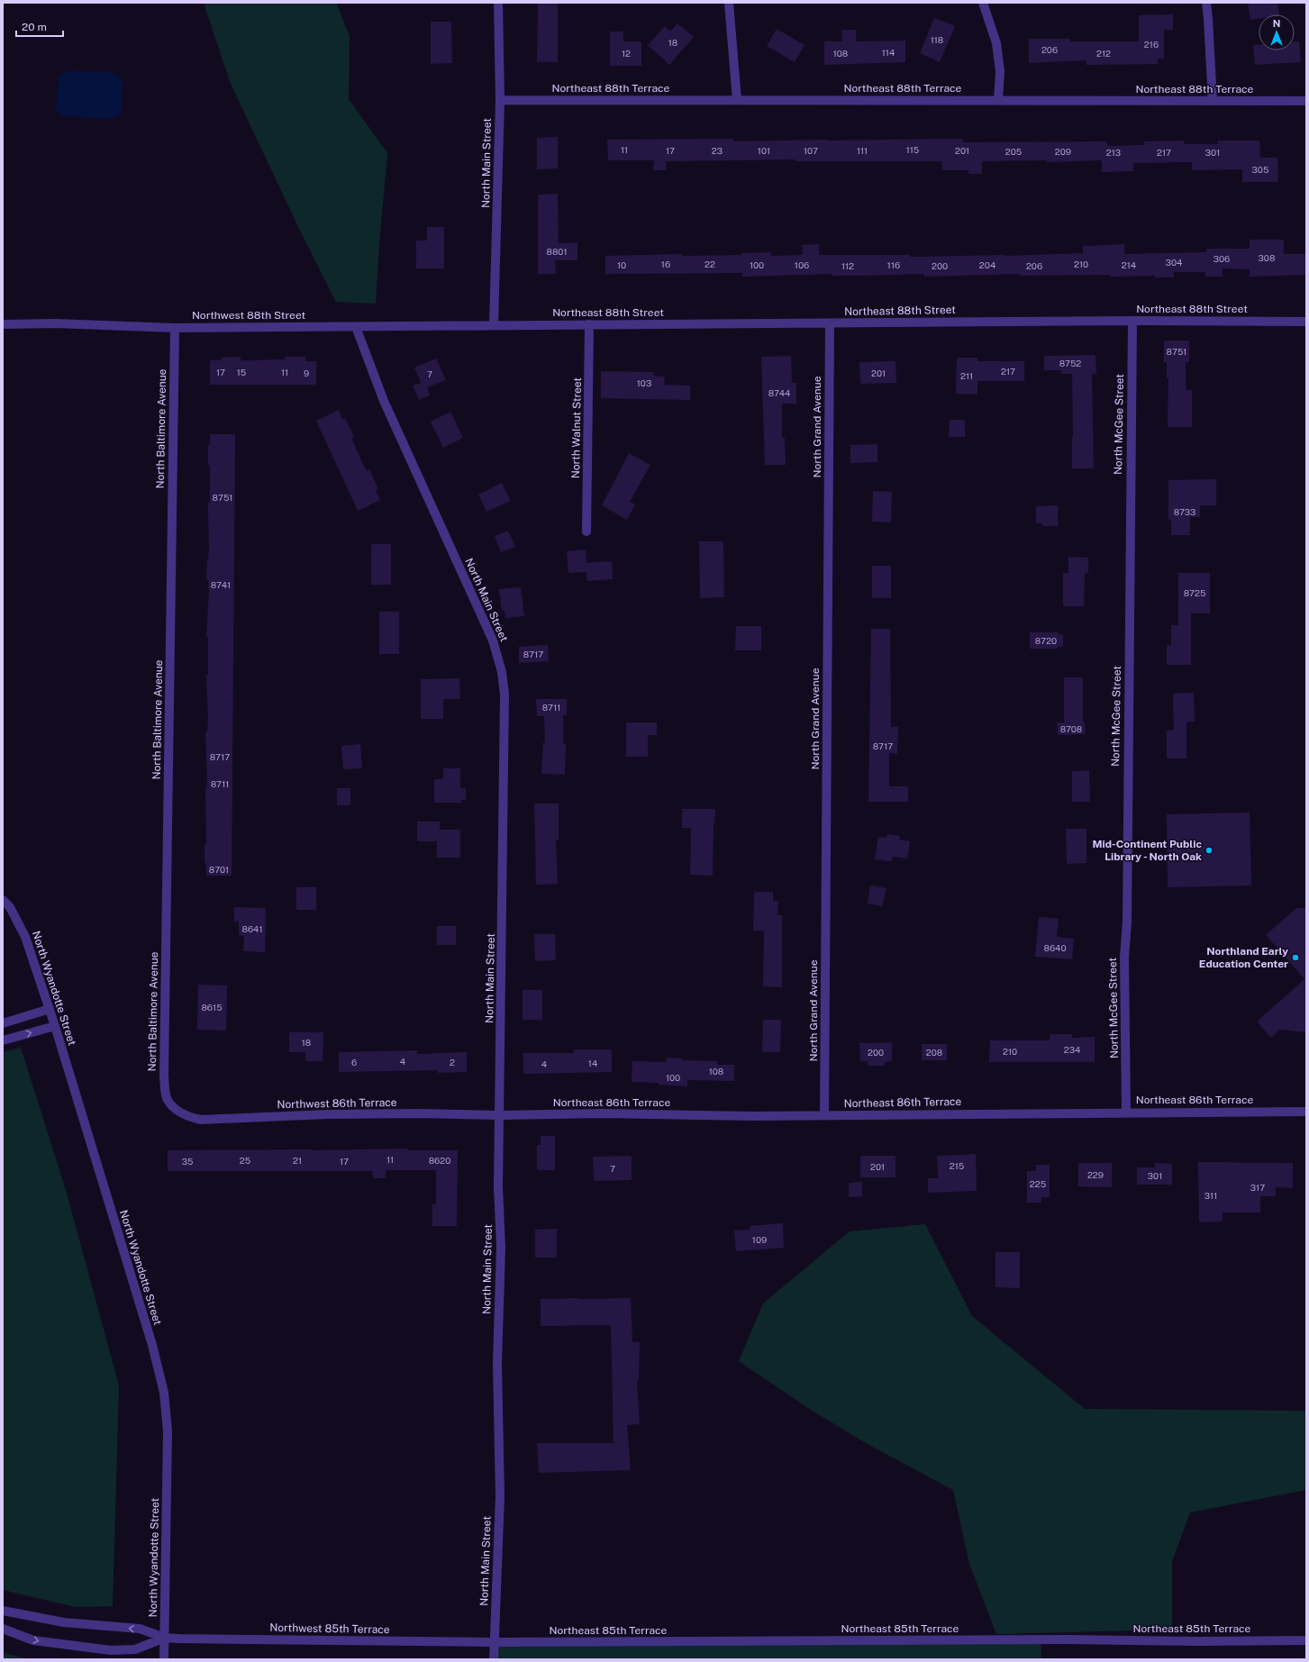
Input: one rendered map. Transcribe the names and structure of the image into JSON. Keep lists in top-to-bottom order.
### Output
{
  "streets": {
    "street": [
      "Northeast 88th Terrace",
      "North Main Street",
      "Northeast 88th Street",
      "Northwest 88th Street",
      "North McGee Street",
      "North Grand Avenue",
      "North Walnut Street",
      "North Baltimore Avenue",
      "North Wyandotte Street",
      "Northeast 86th Terrace",
      "Northwest 86th Terrace",
      "Northwest 85th Terrace",
      "Northeast 85th Terrace"
    ]
  },
  "crossings": [
    ["Northeast 88th Terrace", "North Main Street"],
    ["North Main Street", "Northeast 88th Street"],
    ["North Main Street", "Northwest 88th Street"],
    ["North Main Street", "Northeast 86th Terrace"],
    ["North Main Street", "Northwest 86th Terrace"],
    ["North Main Street", "Northwest 85th Terrace"],
    ["North Main Street", "Northeast 85th Terrace"],
    ["Northeast 88th Street", "Northwest 88th Street"],
    ["Northeast 88th Street", "North McGee Street"],
    ["Northeast 88th Street", "North Grand Avenue"],
    ["Northeast 88th Street", "North Walnut Street"],
    ["Northwest 88th Street", "North Baltimore Avenue"],
    ["North McGee Street", "Northeast 86th Terrace"],
    ["North Grand Avenue", "Northeast 86th Terrace"],
    ["North Baltimore Avenue", "Northwest 86th Terrace"],
    ["North Wyandotte Street", "Northwest 85th Terrace"],
    ["Northeast 86th Terrace", "Northwest 86th Terrace"],
    ["Northwest 85th Terrace", "Northeast 85th Terrace"]
  ],
  "places": ["Mid-Continent Public Library - North Oak", "Northland Early Education Center"],
  "house_numbers": [
    "118",
    "18",
    "216",
    "206",
    "114",
    "12",
    "108",
    "212",
    "11",
    "115",
    "17",
    "23",
    "101",
    "107",
    "111",
    "201",
    "205",
    "209",
    "213",
    "217",
    "301",
    "305",
    "8801",
    "308",
    "306",
    "304",
    "16",
    "22",
    "210",
    "10",
    "100",
    "106",
    "116",
    "204",
    "214",
    "112",
    "200",
    "206",
    "8751",
    "8752",
    "217",
    "17",
    "15",
    "11",
    "9",
    "201",
    "7",
    "211",
    "103",
    "8744",
    "8751",
    "8733",
    "8741",
    "8725",
    "8720",
    "8717",
    "8711",
    "8708",
    "8717",
    "8717",
    "8711",
    "8701",
    "8641",
    "8640",
    "8615",
    "18",
    "234",
    "210",
    "200",
    "208",
    "4",
    "6",
    "2",
    "14",
    "4",
    "108",
    "100",
    "11",
    "25",
    "21",
    "8620",
    "35",
    "17",
    "215",
    "201",
    "7",
    "229",
    "301",
    "225",
    "317",
    "311",
    "109"
  ],
  "scale_bar": "20 m",
  "north": "top"
}
